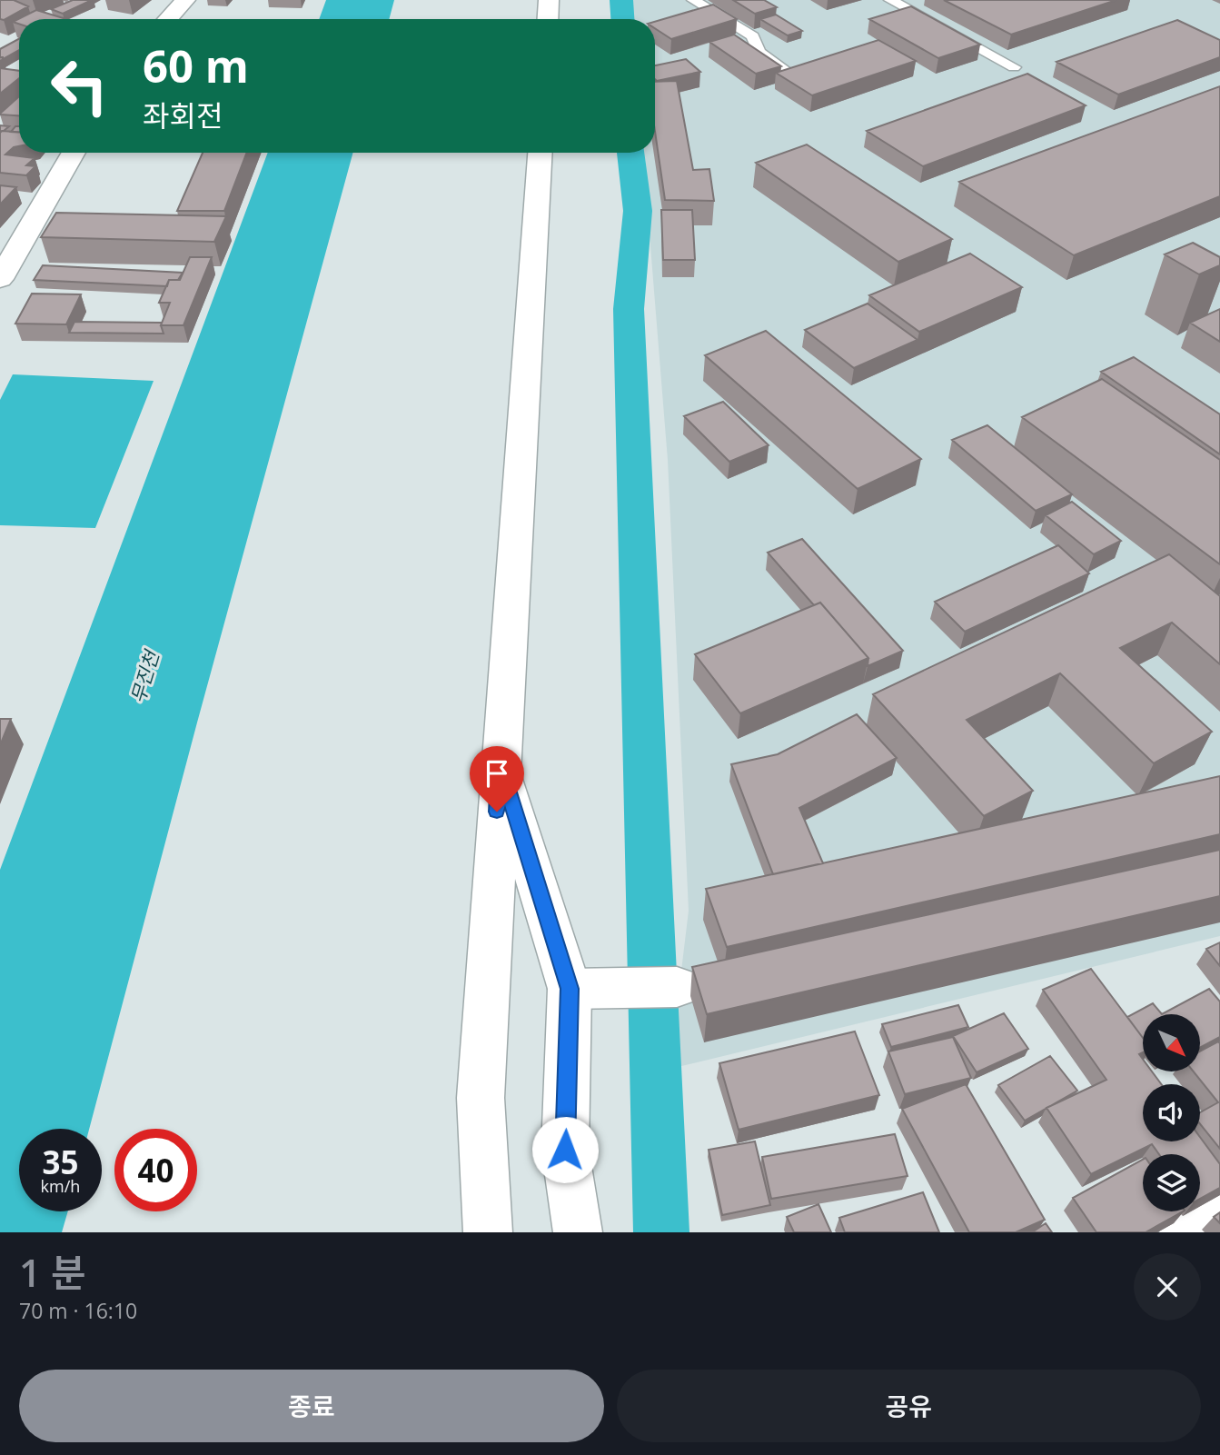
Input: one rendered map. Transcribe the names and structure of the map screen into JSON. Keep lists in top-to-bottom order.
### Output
{
  "water": ["무진천"],
  "north": "bottom right",
  "page": {
    "turn": ["60 m", "좌회전"],
    "speed": "35 km/h",
    "limit": "40",
    "heading": ["1 분", "70 m · 16:10"],
    "buttons": ["종료", "공유"]
  }
}
